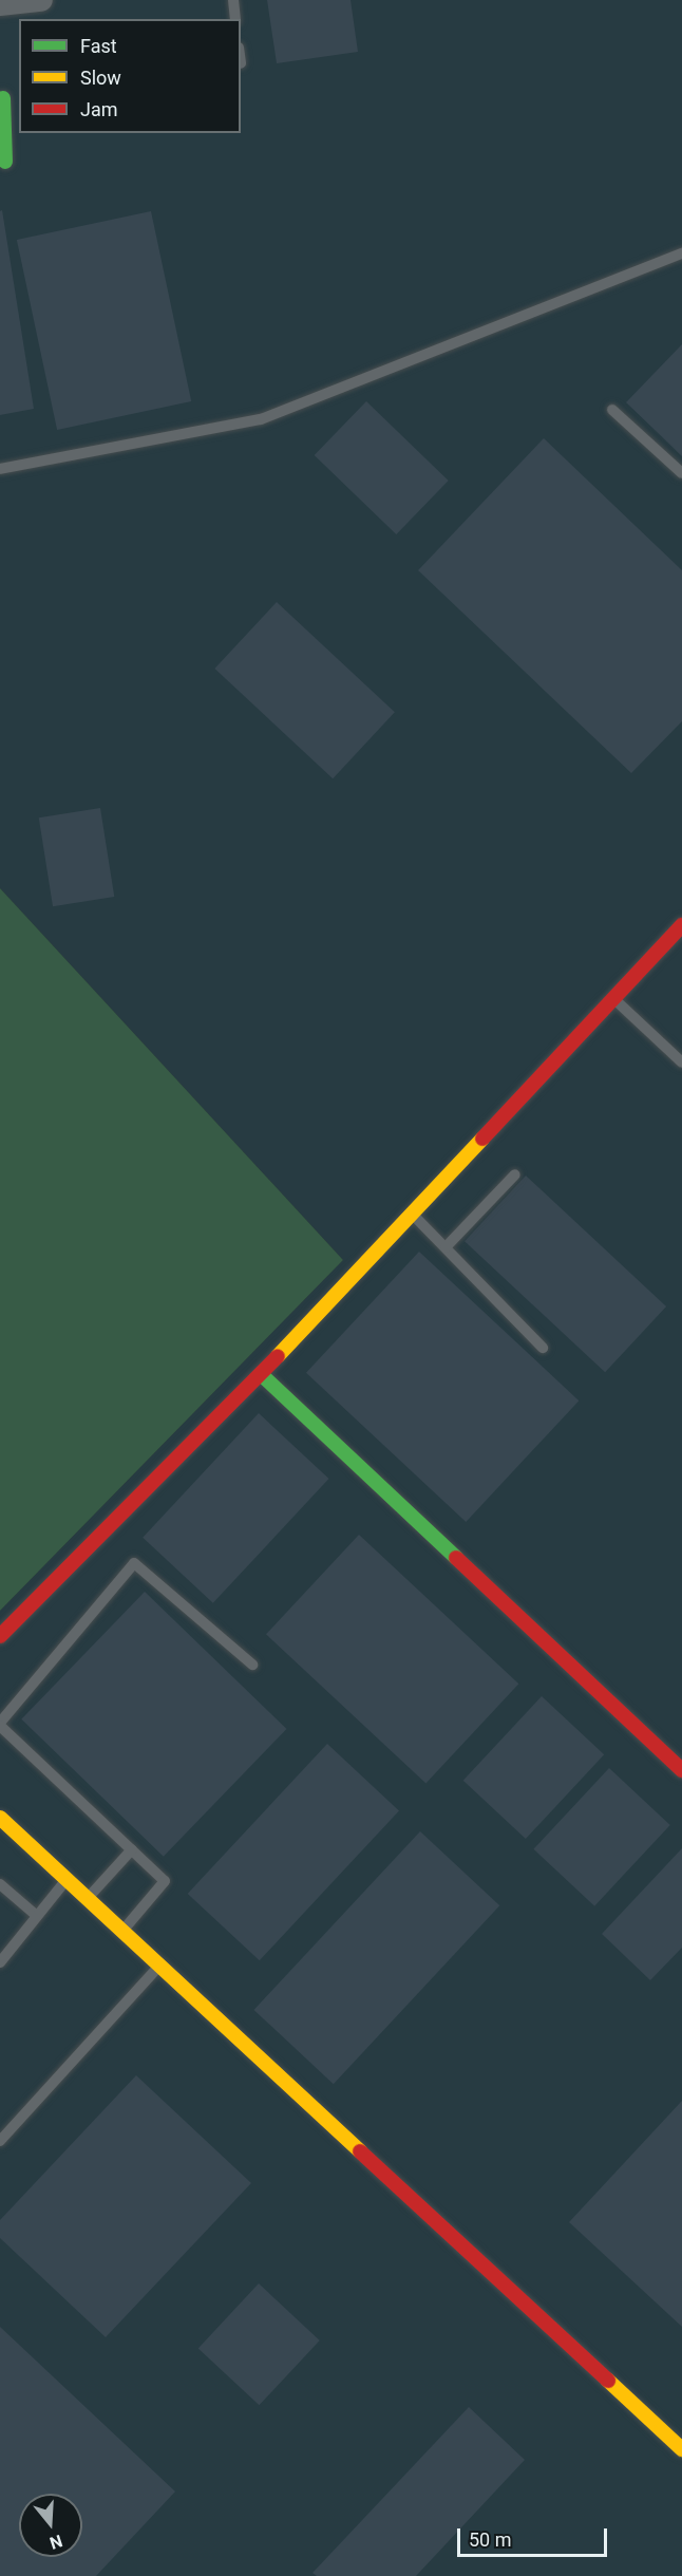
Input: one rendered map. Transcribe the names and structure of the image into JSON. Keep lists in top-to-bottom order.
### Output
{
  "legend": ["Fast", "Slow", "Jam"],
  "scale_bar": "50 m",
  "north": "bottom"
}
